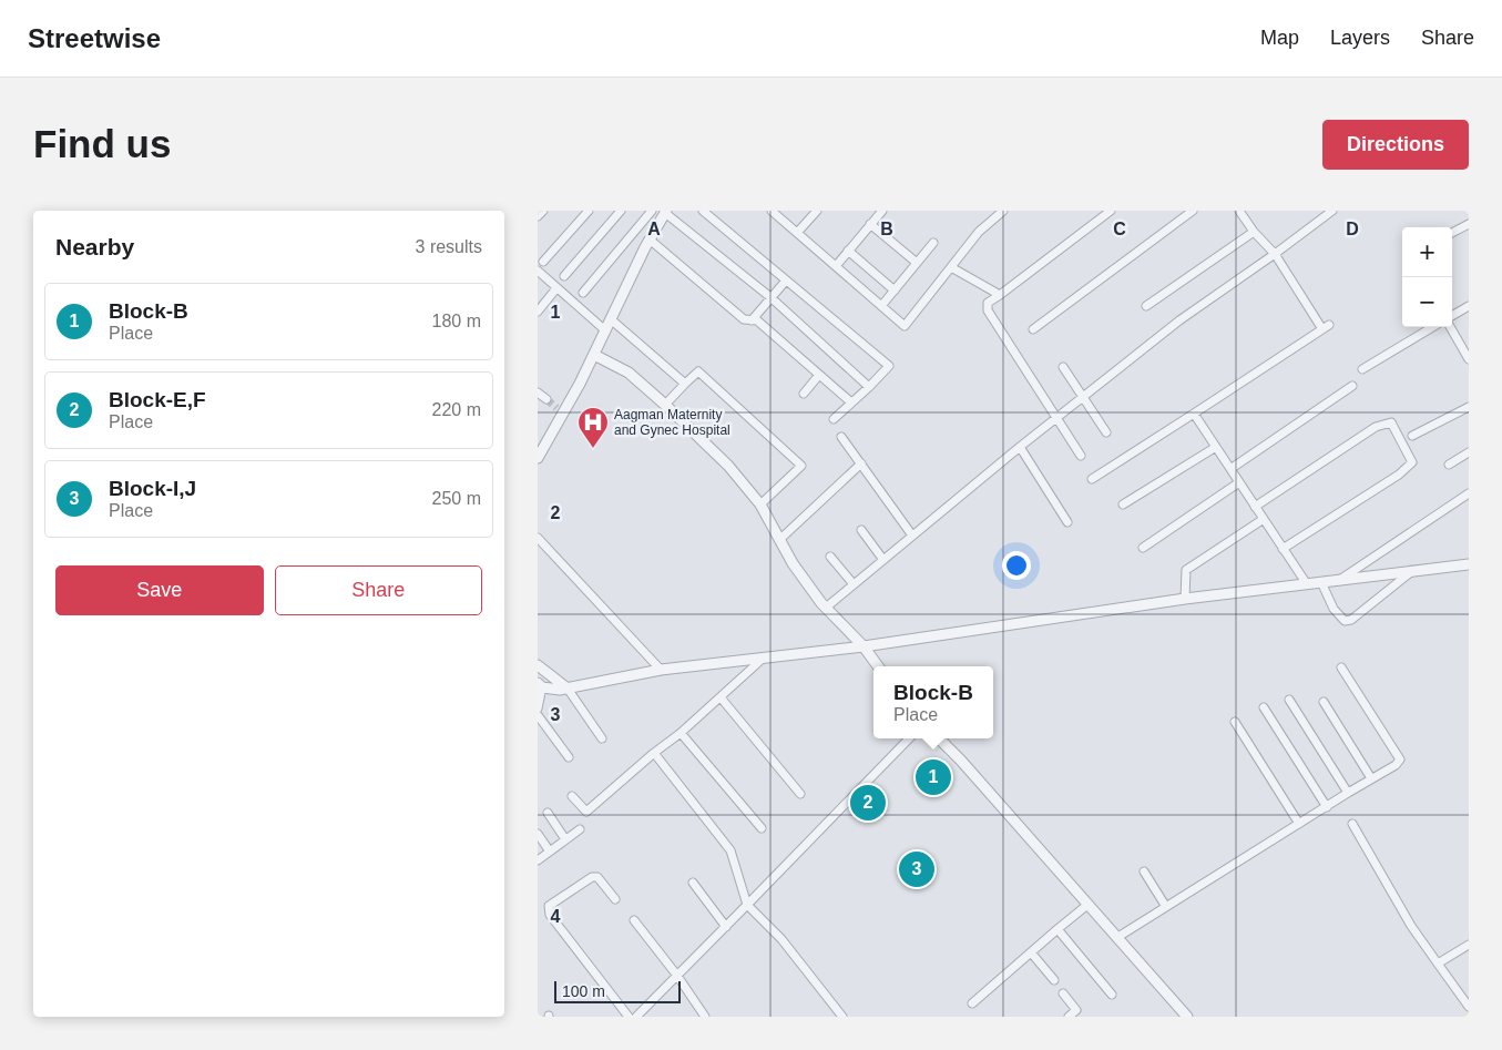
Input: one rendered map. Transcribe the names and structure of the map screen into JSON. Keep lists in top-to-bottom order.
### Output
{
  "places": {
    "hospital": ["Aagman Maternity and Gynec Hospital"]
  },
  "scale_bar": "100 m",
  "page": {
    "header": "Streetwise",
    "nav": ["Map", "Layers", "Share"],
    "buttons": [
      "Directions",
      ["Save", "Share"]
    ],
    "title": "Find us",
    "heading": ["Nearby", "3 results"],
    "map_buttons": ["+", "−"],
    "list": [
      {
        "mark": "1",
        "name": "Block-B",
        "note": "Place",
        "value": "180 m"
      },
      {
        "mark": "2",
        "name": "Block-E,F",
        "note": "Place",
        "value": "220 m"
      },
      {
        "mark": "3",
        "name": "Block-I,J",
        "note": "Place",
        "value": "250 m"
      }
    ],
    "popup": ["Block-B", "Place"],
    "pins": ["1", "2", "3"],
    "scale": "100 m"
  },
  "grid": {
    "columns": [
      "A",
      "B",
      "C",
      "D"
    ],
    "rows": [
      "1",
      "2",
      "3",
      "4"
    ]
  }
}
